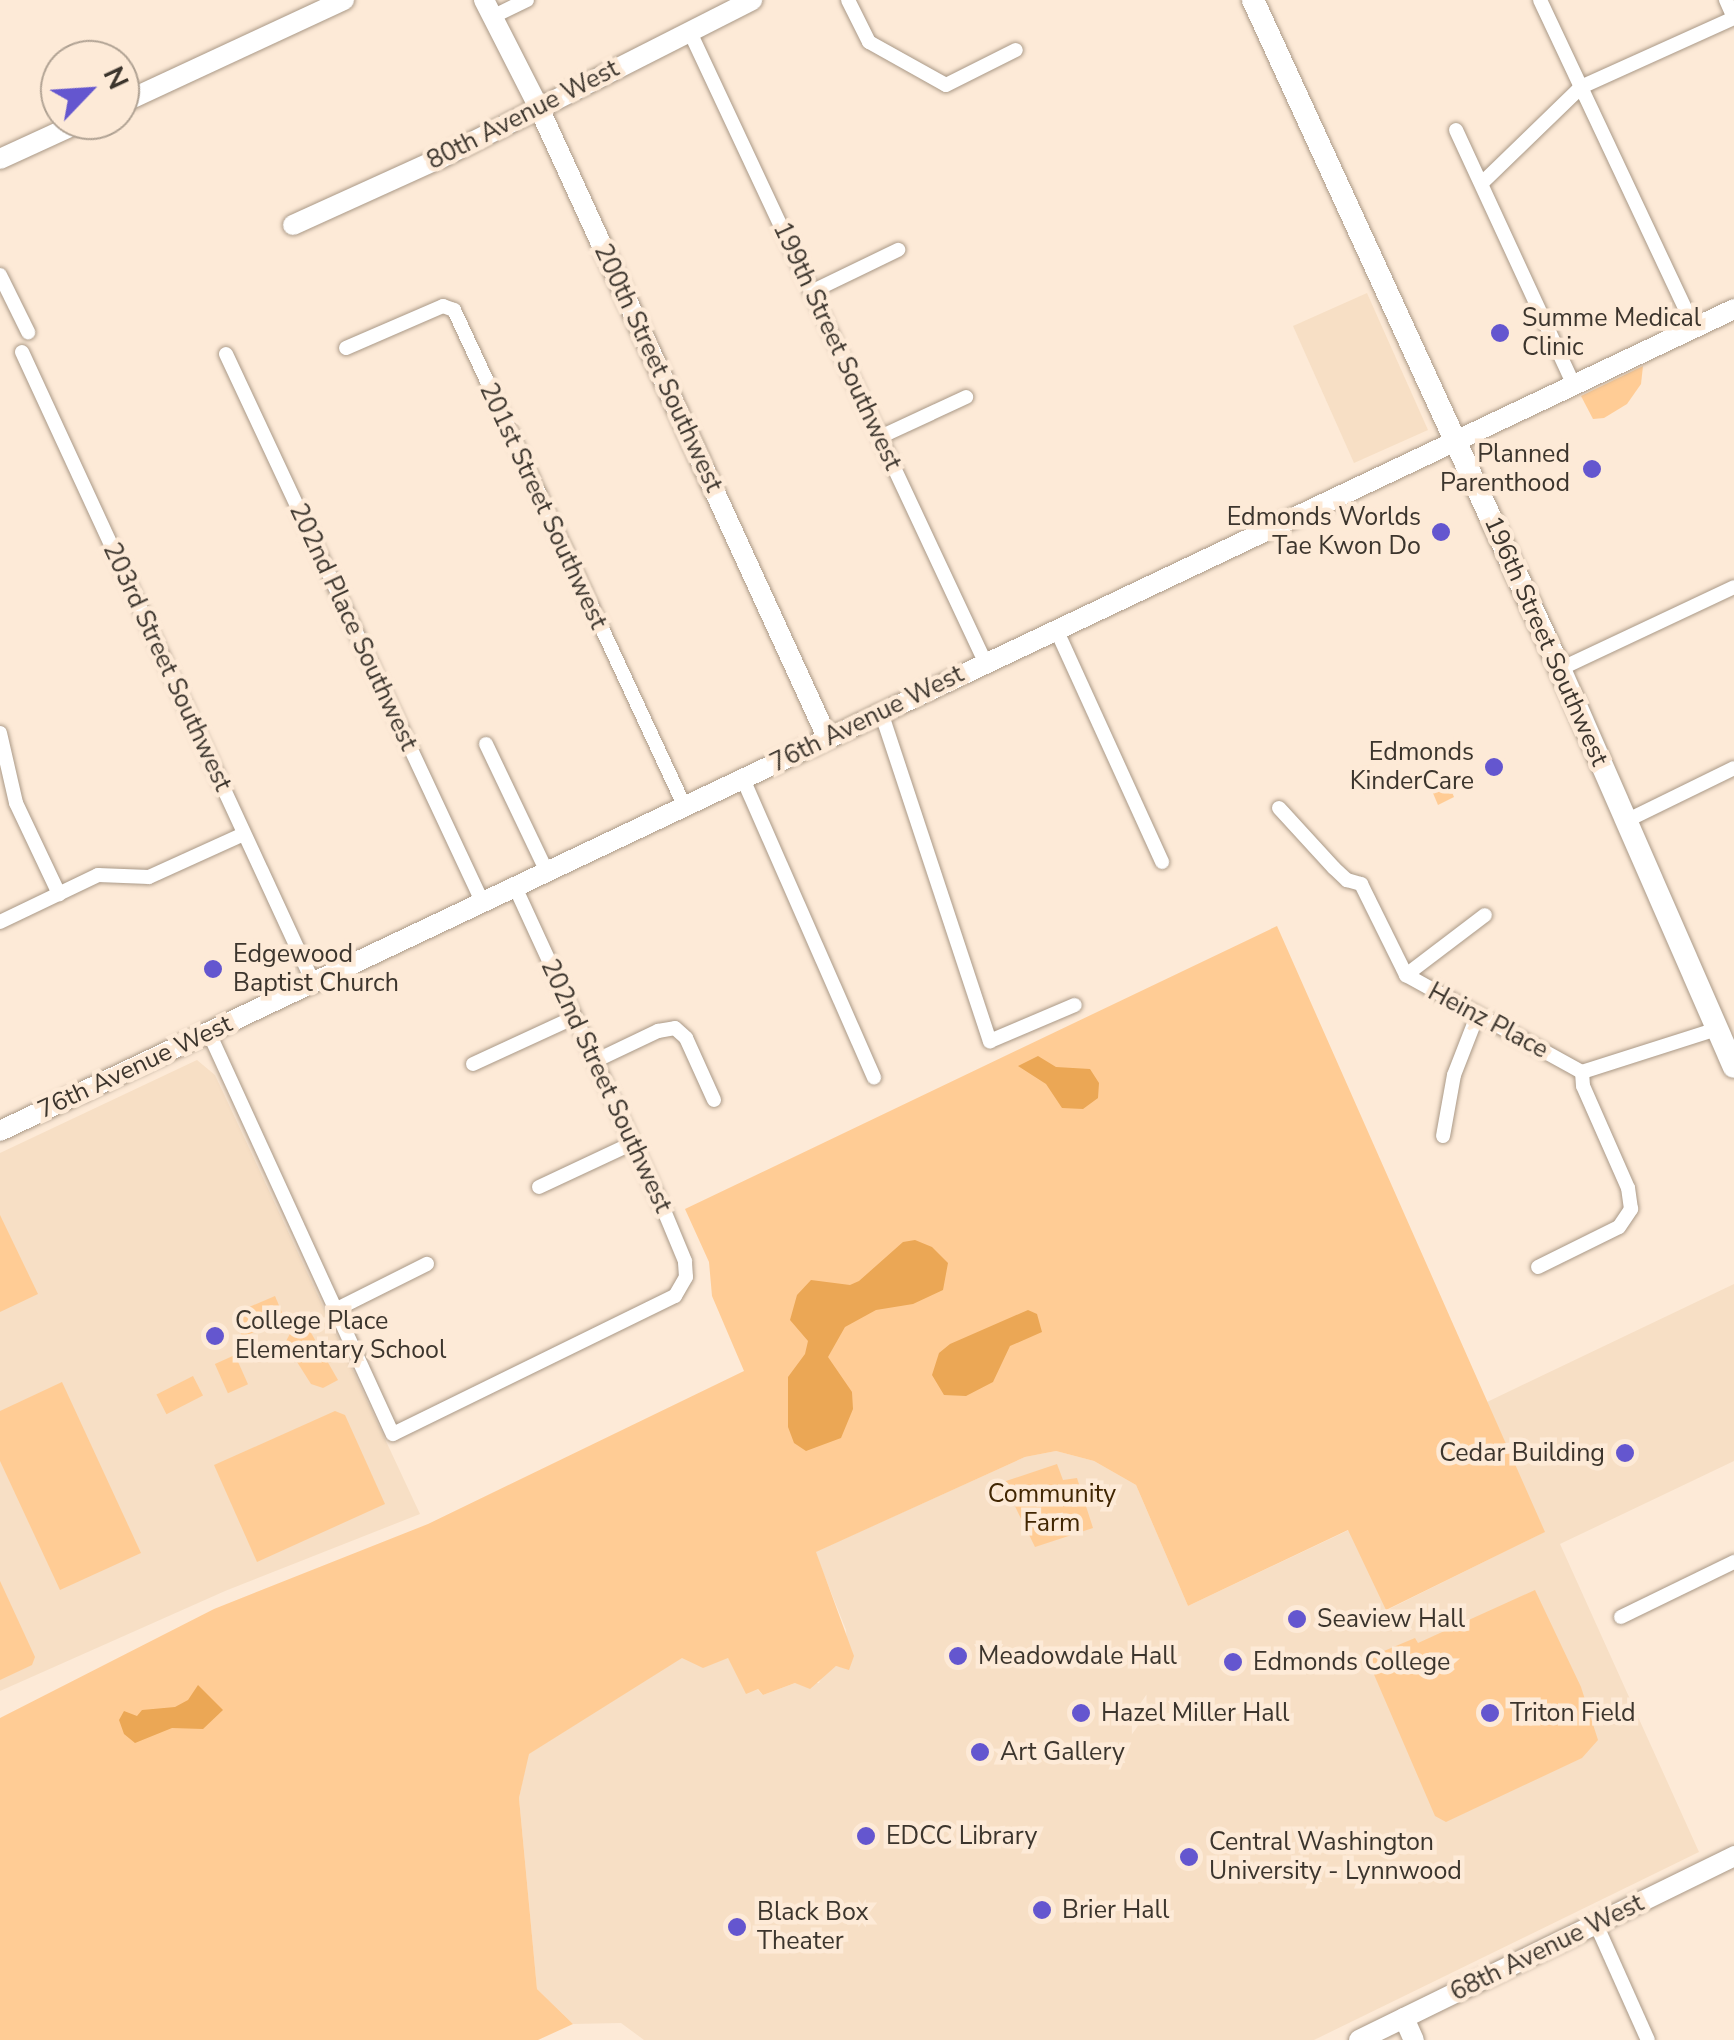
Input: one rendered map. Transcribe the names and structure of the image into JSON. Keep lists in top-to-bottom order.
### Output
{
  "streets": {
    "main road": ["196th Street Southwest"],
    "street": [
      "80th Avenue West",
      "199th Street Southwest",
      "200th Street Southwest",
      "201st Street Southwest",
      "202nd Place Southwest",
      "203rd Street Southwest",
      "76th Avenue West",
      "Heinz Place",
      "202nd Street Southwest",
      "68th Avenue West"
    ]
  },
  "crossings": [
    ["80th Avenue West", "199th Street Southwest"],
    ["80th Avenue West", "200th Street Southwest"],
    ["199th Street Southwest", "76th Avenue West"],
    ["200th Street Southwest", "76th Avenue West"],
    ["201st Street Southwest", "76th Avenue West"],
    ["202nd Place Southwest", "76th Avenue West"],
    ["196th Street Southwest", "76th Avenue West"],
    ["203rd Street Southwest", "76th Avenue West"],
    ["76th Avenue West", "202nd Street Southwest"]
  ],
  "parks": ["Community Farm"],
  "places": [
    "Summe Medical Clinic",
    "Planned Parenthood",
    "Edmonds Worlds Tae Kwon Do",
    "Edmonds KinderCare",
    "Edgewood Baptist Church",
    "College Place Elementary School",
    "Cedar Building",
    "Seaview Hall",
    "Meadowdale Hall",
    "Edmonds College",
    "Hazel Miller Hall",
    "Triton Field",
    "Art Gallery",
    "EDCC Library",
    "Central Washington University - Lynnwood",
    "Brier Hall",
    "Black Box Theater"
  ],
  "north": "top right"
}
